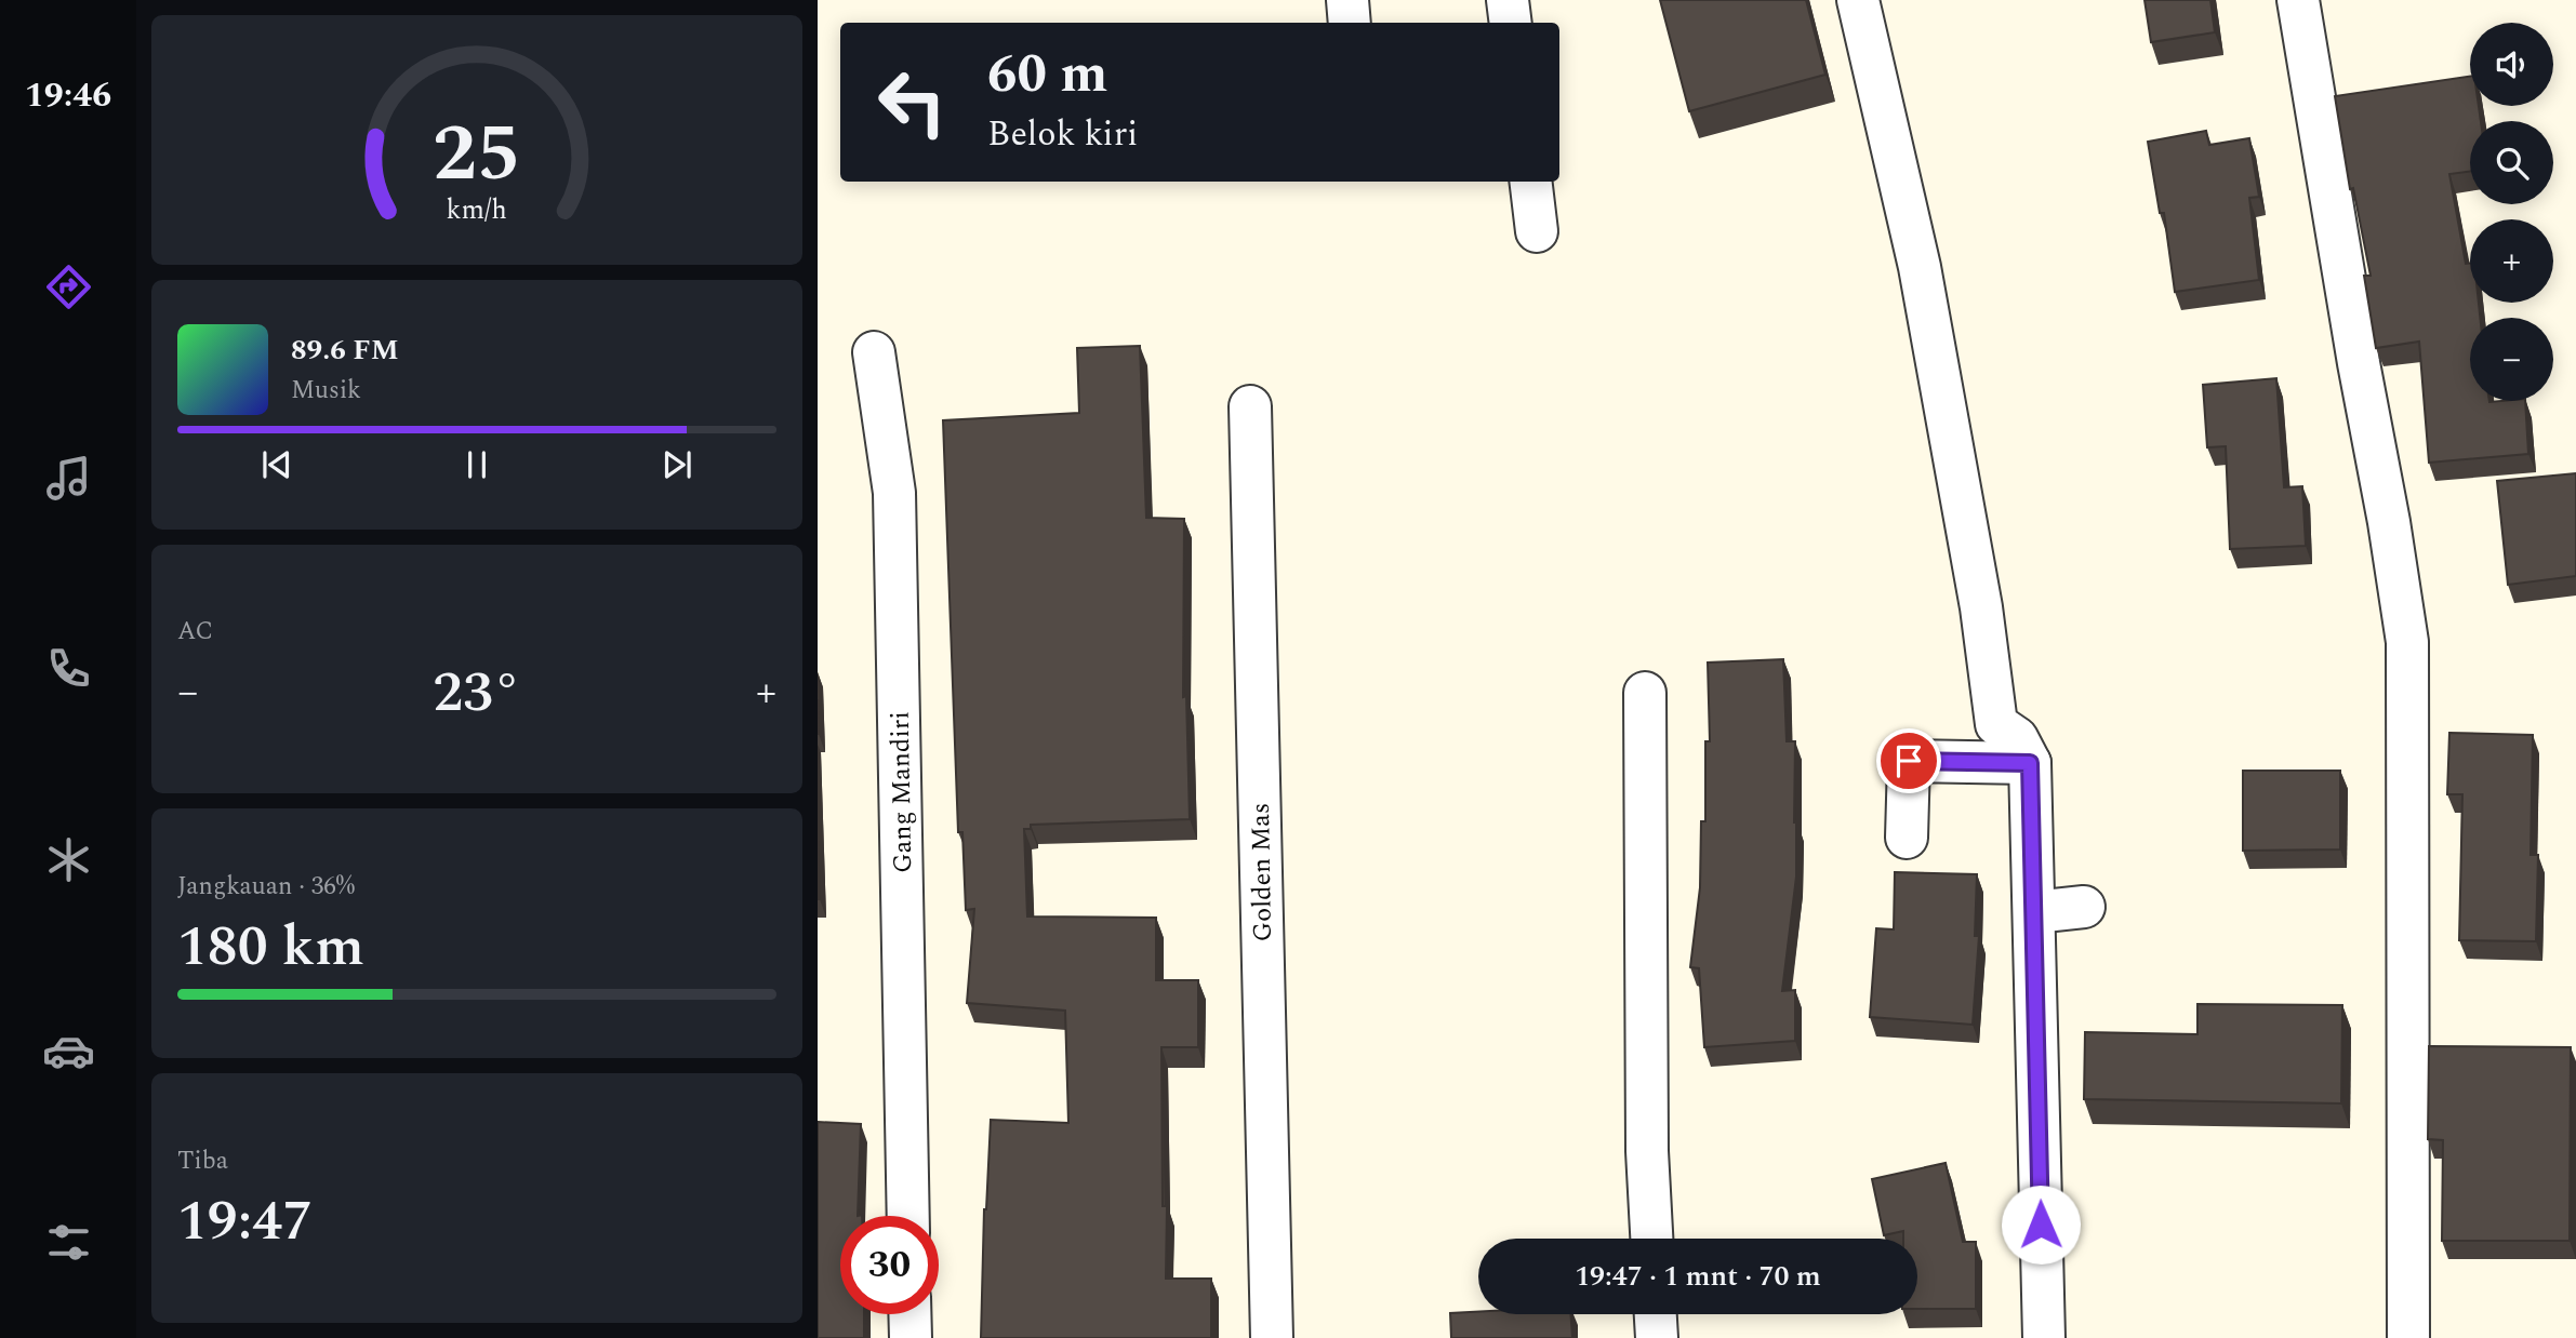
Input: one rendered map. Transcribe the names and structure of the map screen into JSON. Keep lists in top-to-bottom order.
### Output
{
  "streets": {
    "street": ["Gang Mandiri", "Golden Mas"]
  },
  "page": {
    "tabs": "19:46",
    "map_buttons": ["+", "−"],
    "turn": ["60 m", "Belok kiri"],
    "song": ["89.6 FM", "Musik"],
    "tile": [
      "AC",
      ["Jangkauan · 36%", "180 km"],
      ["Tiba", "19:47"]
    ],
    "heat": ["−", "23°", "+"],
    "limit": "30",
    "trip": "19:47 · 1 mnt · 70 m",
    "gauge": ["25", "km/h"]
  }
}
